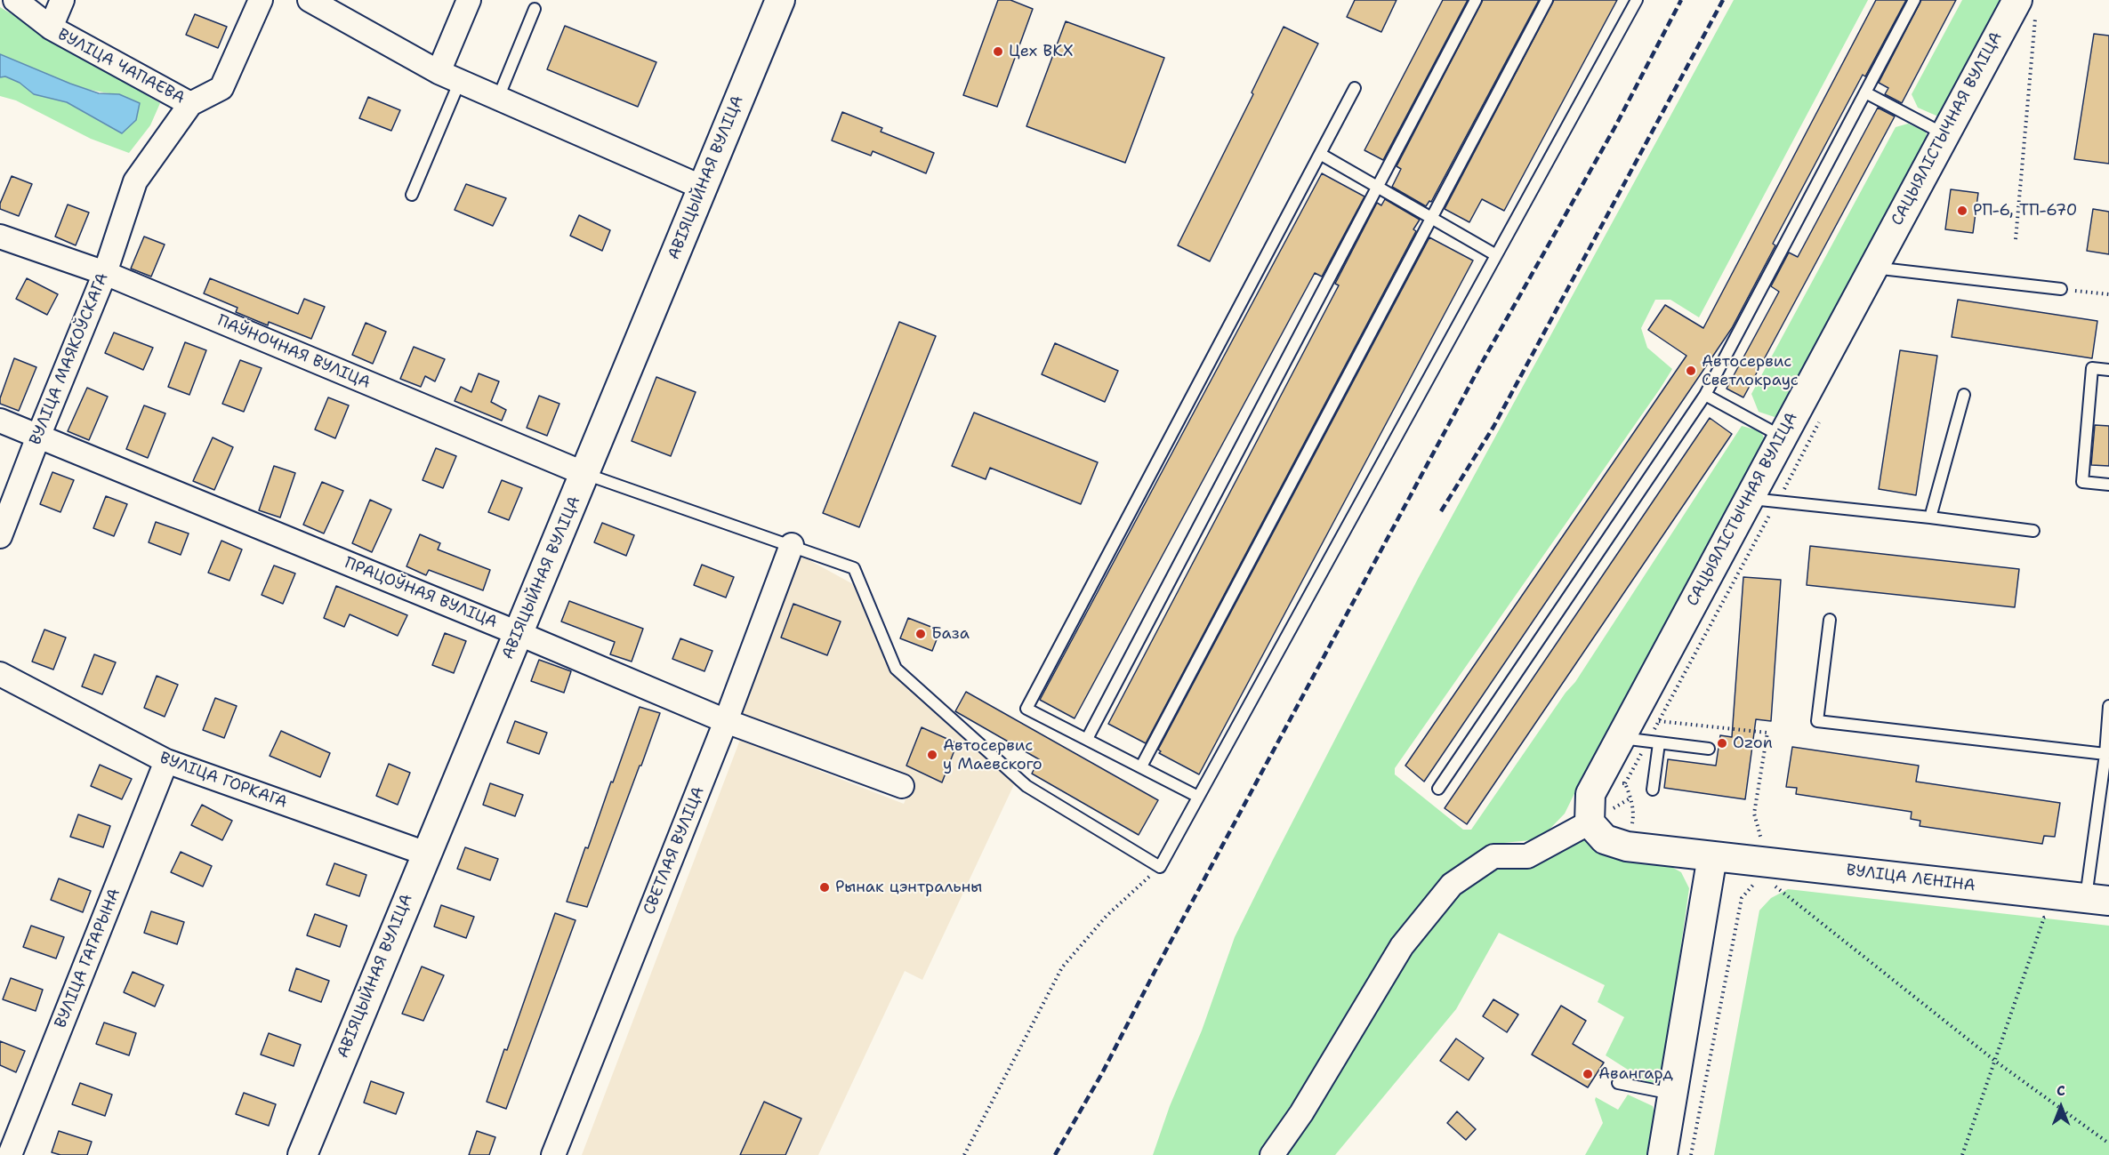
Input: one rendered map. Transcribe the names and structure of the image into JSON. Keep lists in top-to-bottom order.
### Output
{
  "streets": {
    "street": [
      "ВУЛІЦА ЧАПАЕВА",
      "САЦЫЯЛІСТЫЧНАЯ ВУЛІЦА",
      "АВІЯЦЫЙНАЯ ВУЛІЦА",
      "ПАЎНОЧНАЯ ВУЛІЦА",
      "ВУЛІЦА МАЯКОЎСКАГА",
      "ПРАЦОЎНАЯ ВУЛІЦА",
      "ВУЛІЦА ГОРКАГА",
      "СВЕТЛАЯ ВУЛІЦА",
      "ВУЛІЦА ЛЕНІНА",
      "ВУЛІЦА ГАГАРЫНА"
    ]
  },
  "crossings": [
    ["ВУЛІЦА ЧАПАЕВА", "ВУЛІЦА МАЯКОЎСКАГА"],
    ["АВІЯЦЫЙНАЯ ВУЛІЦА", "ПАЎНОЧНАЯ ВУЛІЦА"],
    ["АВІЯЦЫЙНАЯ ВУЛІЦА", "ПРАЦОЎНАЯ ВУЛІЦА"],
    ["АВІЯЦЫЙНАЯ ВУЛІЦА", "ВУЛІЦА ГОРКАГА"],
    ["ПАЎНОЧНАЯ ВУЛІЦА", "ВУЛІЦА МАЯКОЎСКАГА"],
    ["ВУЛІЦА МАЯКОЎСКАГА", "ПРАЦОЎНАЯ ВУЛІЦА"],
    ["ПРАЦОЎНАЯ ВУЛІЦА", "СВЕТЛАЯ ВУЛІЦА"],
    ["ВУЛІЦА ГОРКАГА", "ВУЛІЦА ГАГАРЫНА"]
  ],
  "places": [
    "Цех ВКХ",
    "РП-6, ТП-670",
    "Автосервис Светлокраус",
    "База",
    "Ozon",
    "Автосервис у Маевского",
    "Рынак цэнтральны",
    "Авангард"
  ],
  "north": "top"
}
